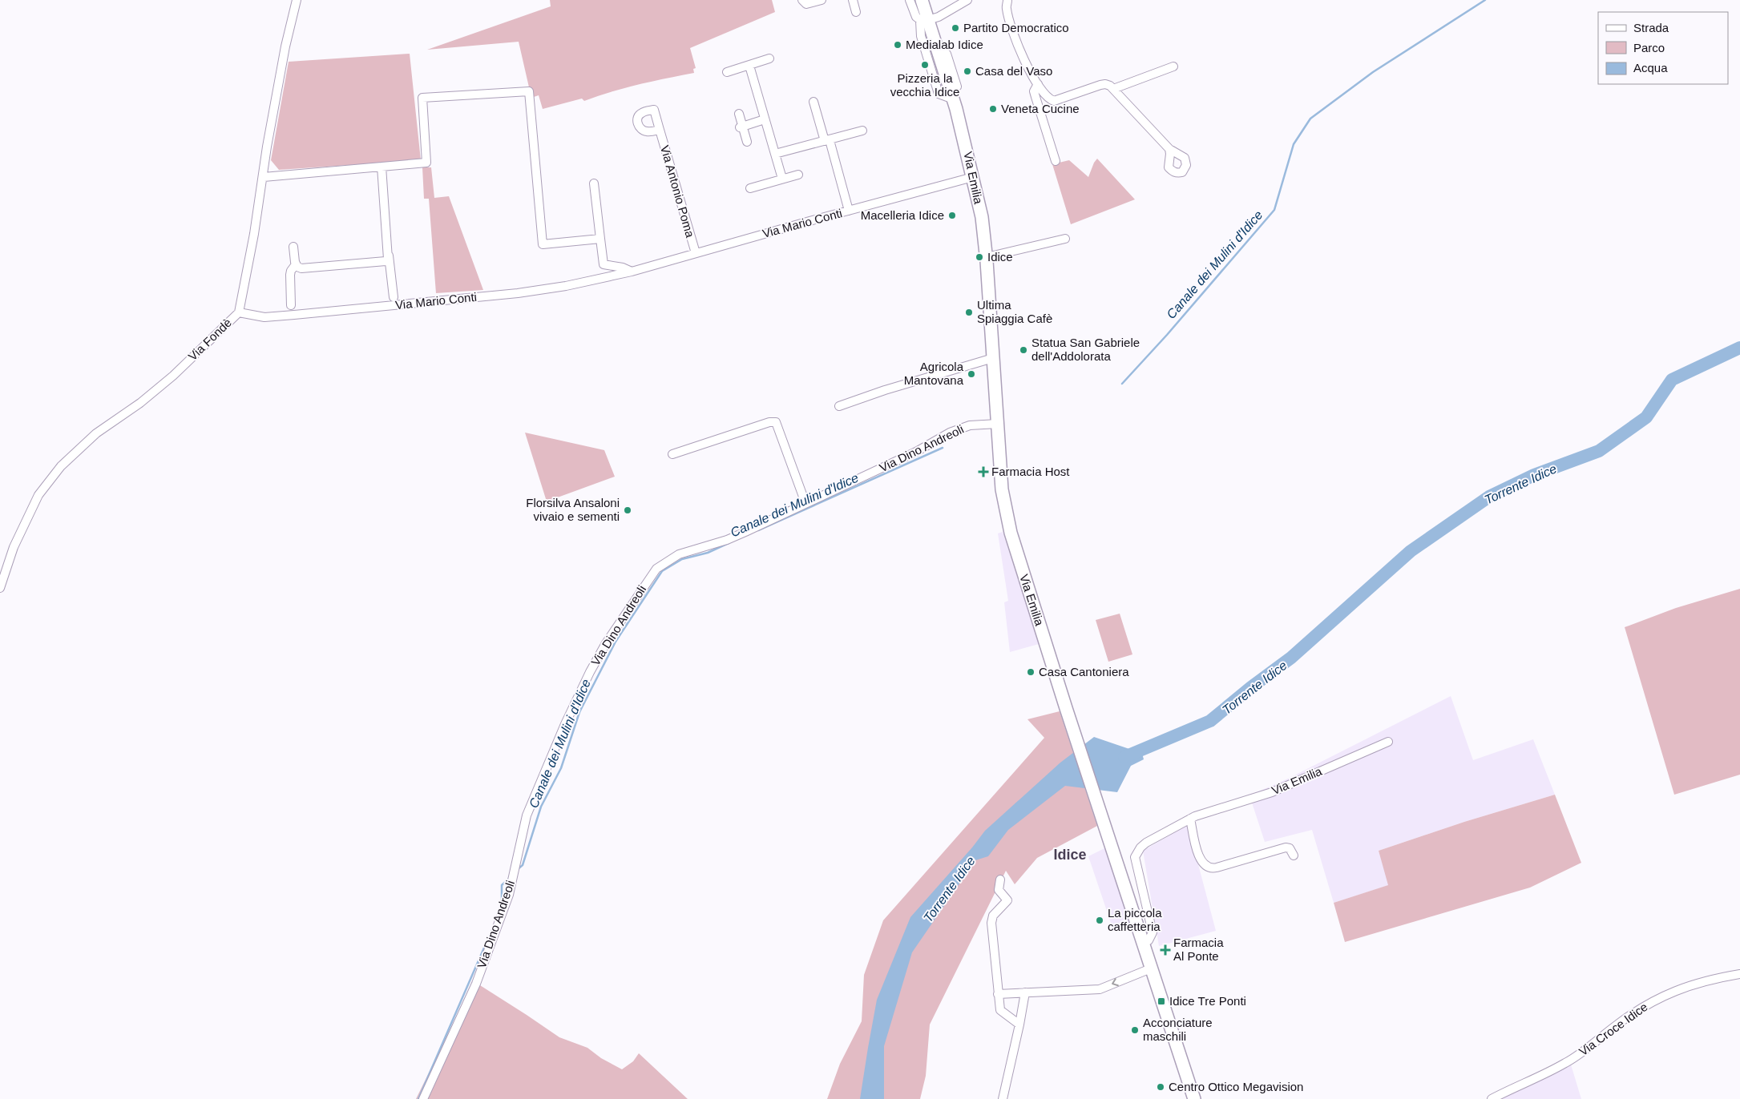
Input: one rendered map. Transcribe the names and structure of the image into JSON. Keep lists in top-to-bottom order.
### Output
{
  "streets": {
    "main road": ["Via Emilia"],
    "street": [
      "Via Antonio Poma",
      "Via Mario Conti",
      "Via Fondè",
      "Via Dino Andreoli",
      "Via Croce Idice"
    ]
  },
  "crossings": [
    ["Via Emilia", "Via Mario Conti"],
    ["Via Emilia", "Via Dino Andreoli"],
    ["Via Antonio Poma", "Via Mario Conti"],
    ["Via Mario Conti", "Via Fondè"]
  ],
  "districts": ["Idice"],
  "water": ["Canale dei Mulini d'Idice", "Torrente Idice"],
  "places": {
    "other": [
      "Partito Democratico",
      "Medialab Idice",
      "Pizzeria la vecchia Idice",
      "Casa del Vaso",
      "Veneta Cucine",
      "Macelleria Idice",
      "Idice",
      "Ultima Spiaggia Cafè",
      "Statua San Gabriele dell'Addolorata",
      "Agricola Mantovana",
      "Florsilva Ansaloni vivaio e sementi",
      "Casa Cantoniera",
      "La piccola caffetteria",
      "Acconciature maschili",
      "Centro Ottico Megavision"
    ],
    "health": ["Farmacia Host", "Farmacia Al Ponte"],
    "transit": ["Idice Tre Ponti"]
  },
  "legend": ["Strada", "Parco", "Acqua"]
}
